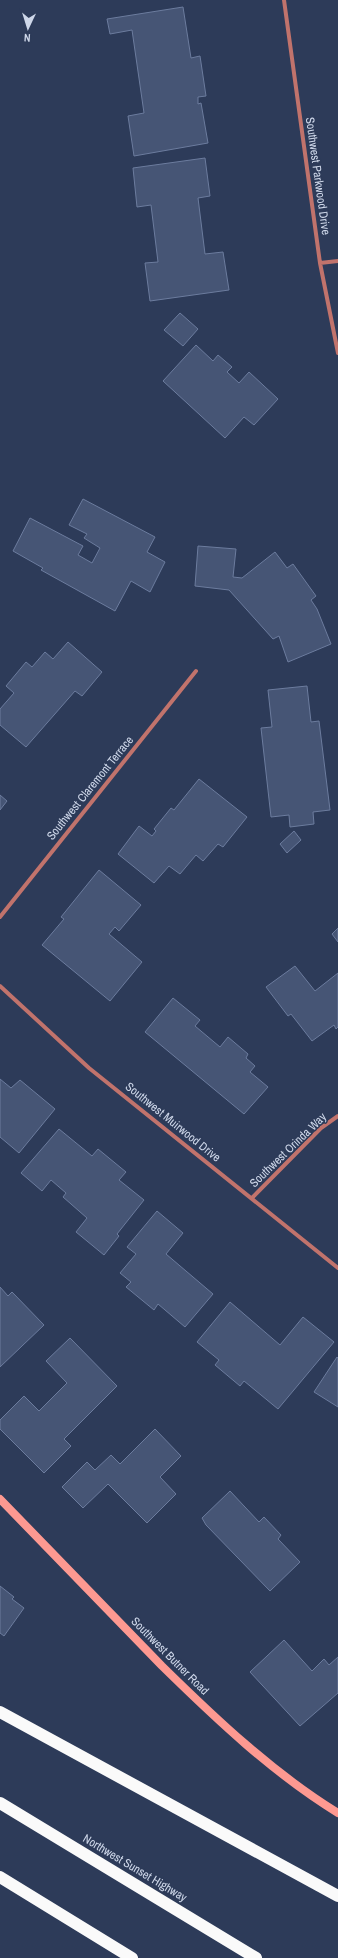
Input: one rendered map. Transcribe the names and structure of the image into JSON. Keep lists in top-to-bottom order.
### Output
{
  "streets": {
    "highway": ["Northwest Sunset Highway"],
    "street": [
      "Southwest Parkwood Drive",
      "Southwest Claremont Terrace",
      "Southwest Muirwood Drive",
      "Southwest Orinda Way",
      "Southwest Butner Road"
    ]
  },
  "crossings": [
    ["Southwest Muirwood Drive", "Southwest Orinda Way"]
  ],
  "north": "bottom"
}
